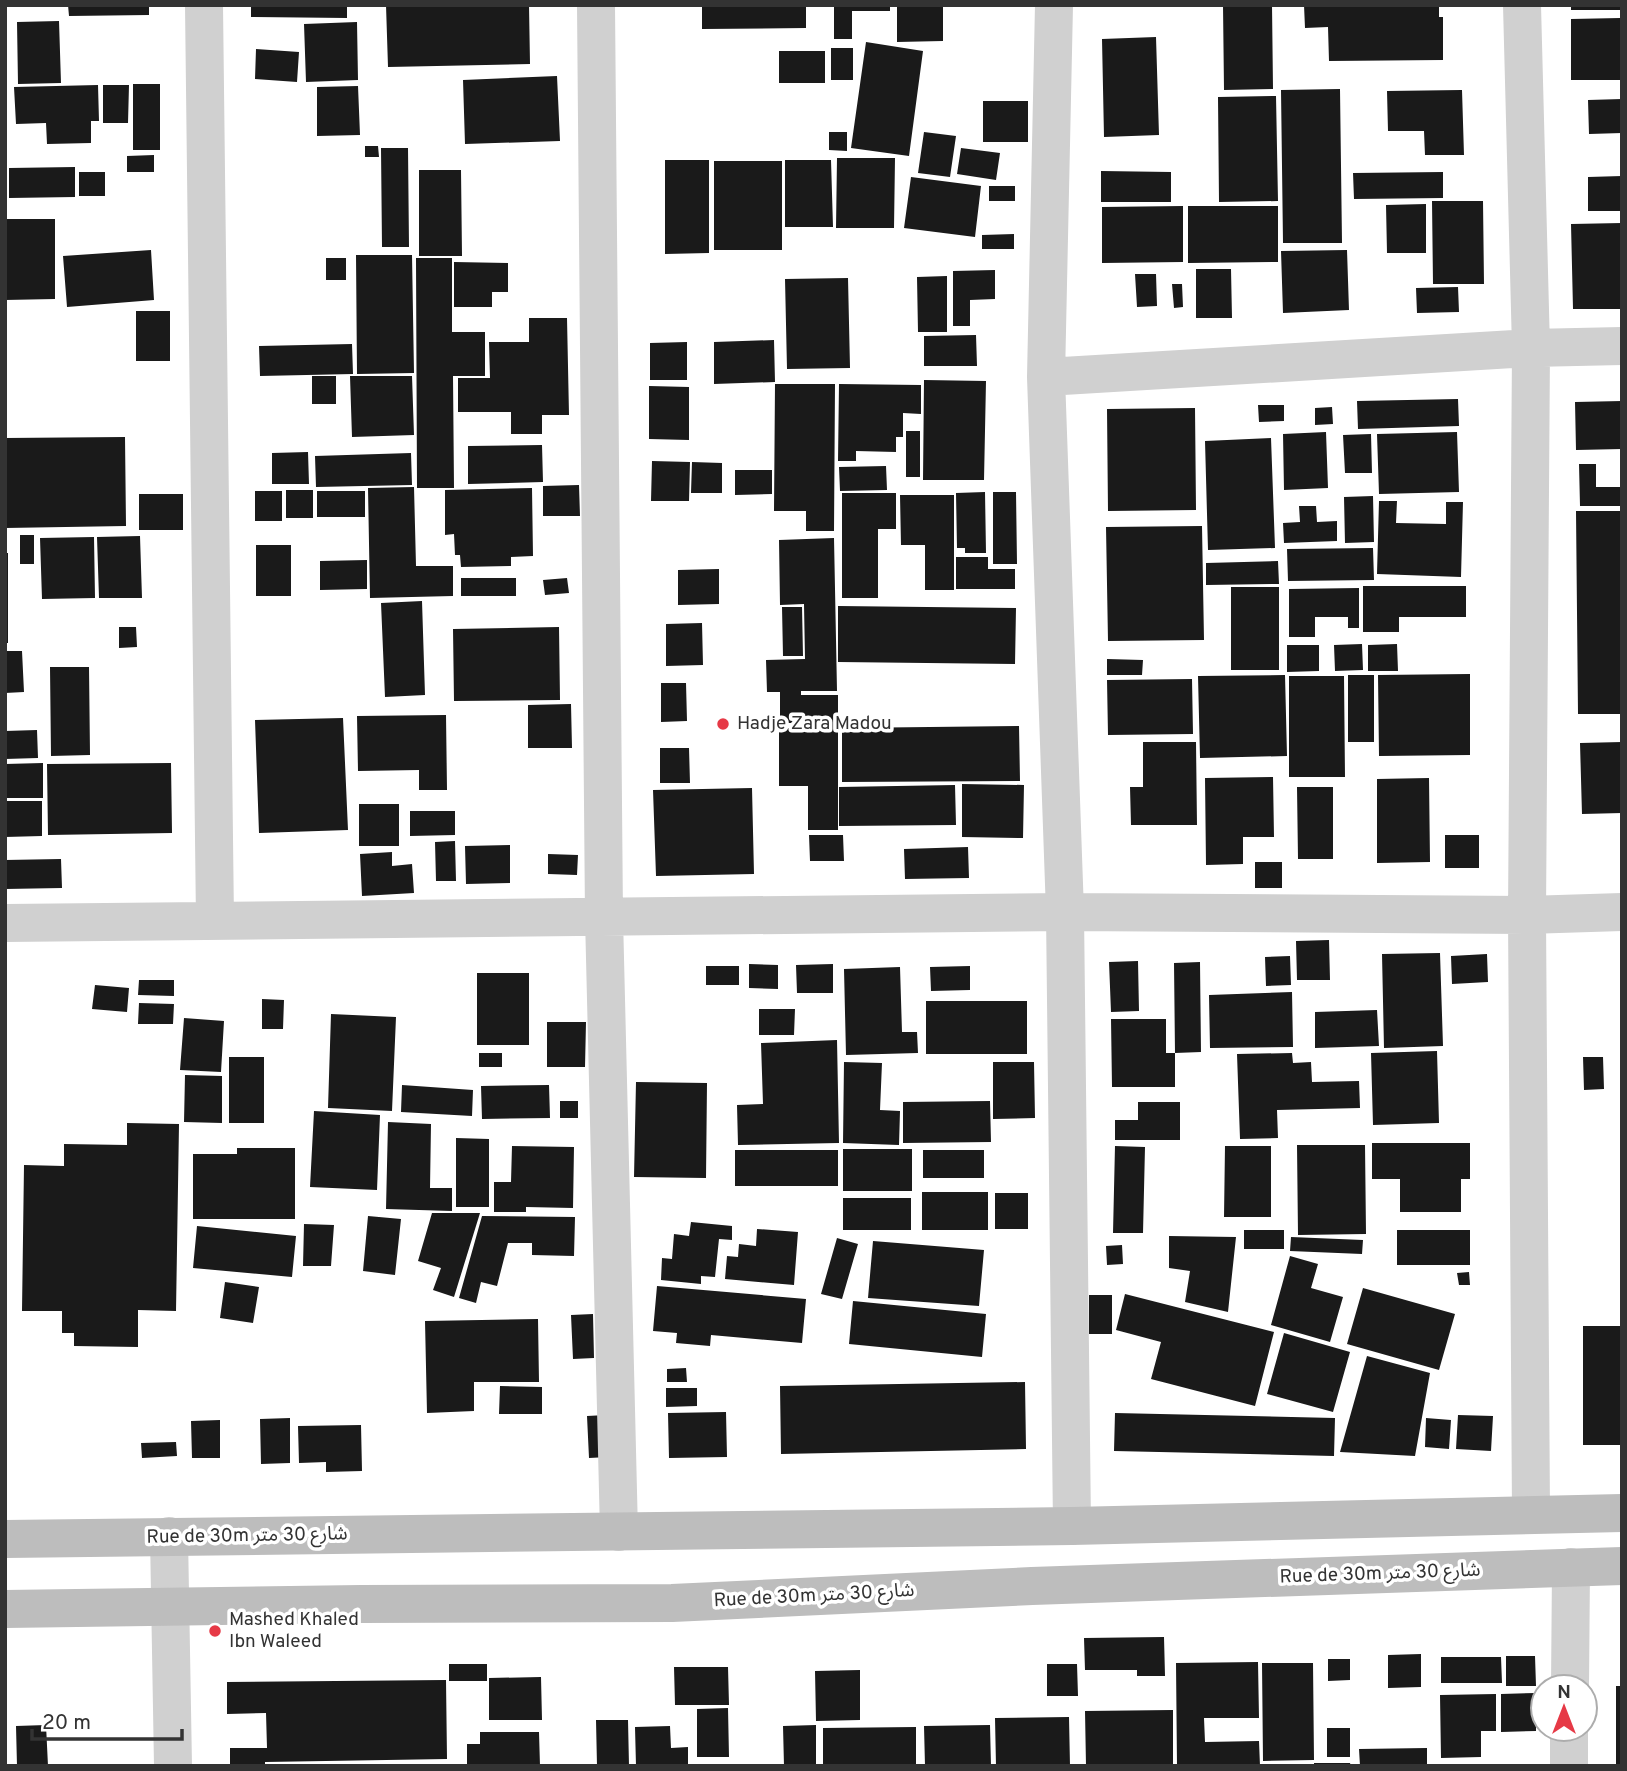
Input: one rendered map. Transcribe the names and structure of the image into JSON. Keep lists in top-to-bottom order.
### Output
{
  "streets": {
    "street": ["Rue de 30m شارع 30 متر"]
  },
  "places": ["Hadje Zara Madou", "Mashed Khaled Ibn Waleed"],
  "scale_bar": "20 m",
  "north": "top"
}
